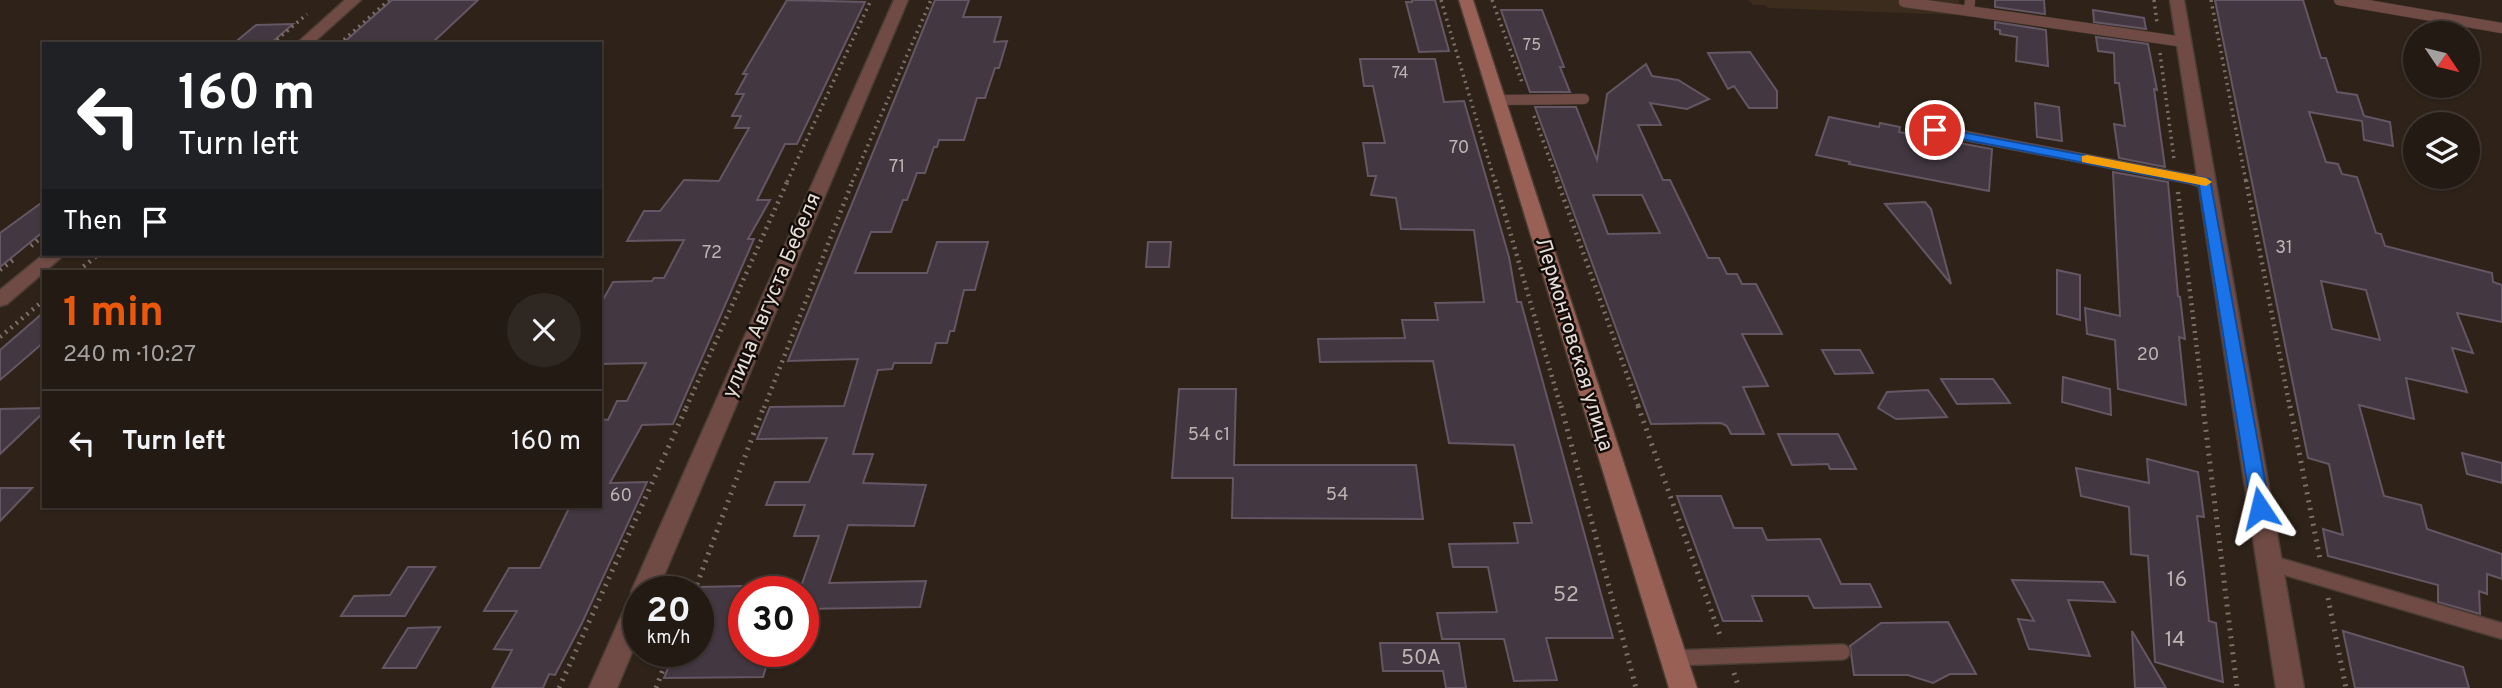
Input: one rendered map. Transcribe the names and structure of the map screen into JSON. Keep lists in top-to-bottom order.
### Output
{
  "streets": {
    "main road": ["Лермонтовская улица"],
    "street": ["улица Августа Бебеля"]
  },
  "house_numbers": [
    "75",
    "74",
    "70",
    "71",
    "31",
    "72",
    "20",
    "54 с1",
    "54",
    "60",
    "16",
    "52",
    "14",
    "50А"
  ],
  "north": "bottom right",
  "page": {
    "turn": ["160 m", "Turn left"],
    "then": "Then",
    "heading": ["1 min", "240 m · 10:27"],
    "list": [
      {
        "name": "Turn left",
        "value": "160 m"
      }
    ],
    "speed": "20 km/h",
    "limit": "30"
  }
}
